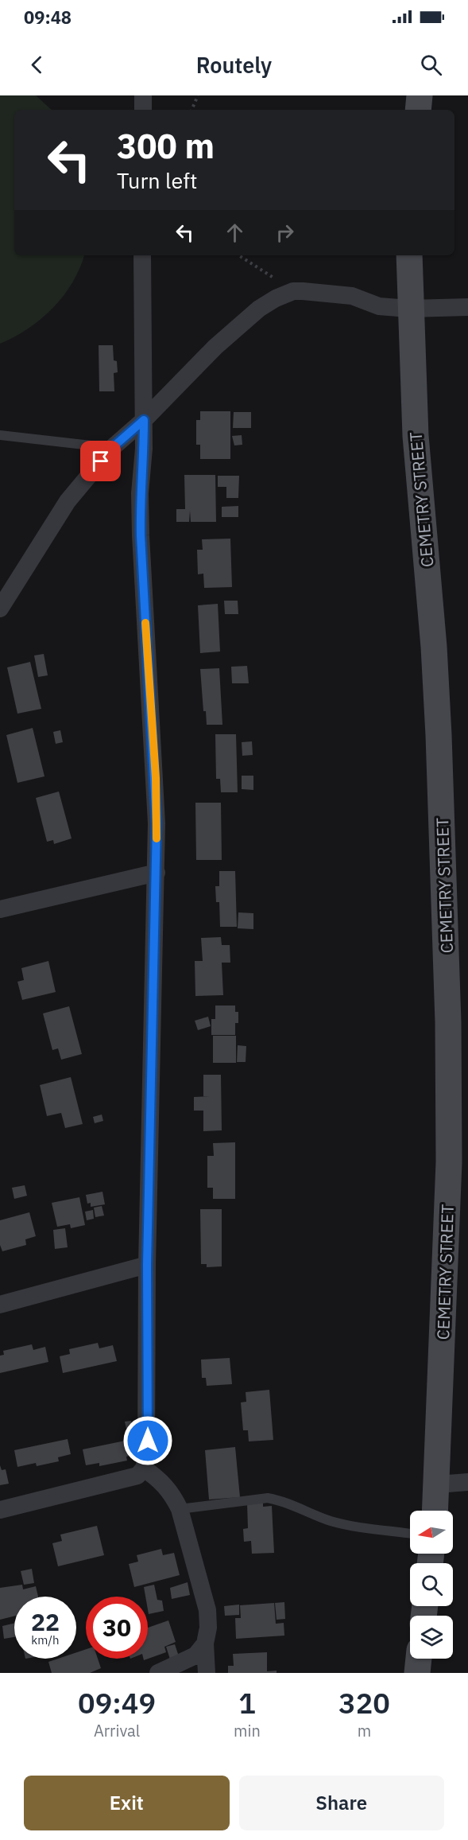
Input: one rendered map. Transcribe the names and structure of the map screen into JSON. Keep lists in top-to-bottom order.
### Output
{
  "streets": {
    "street": ["CEMETRY STREET"]
  },
  "north": "left",
  "page": {
    "status": "09:48",
    "header": "Routely",
    "turn": ["300 m", "Turn left"],
    "speed": "22 km/h",
    "limit": "30",
    "eta": [
      "09:49",
      "Arrival",
      "1",
      "min",
      "320",
      "m"
    ],
    "buttons": ["Exit", "Share"]
  }
}
